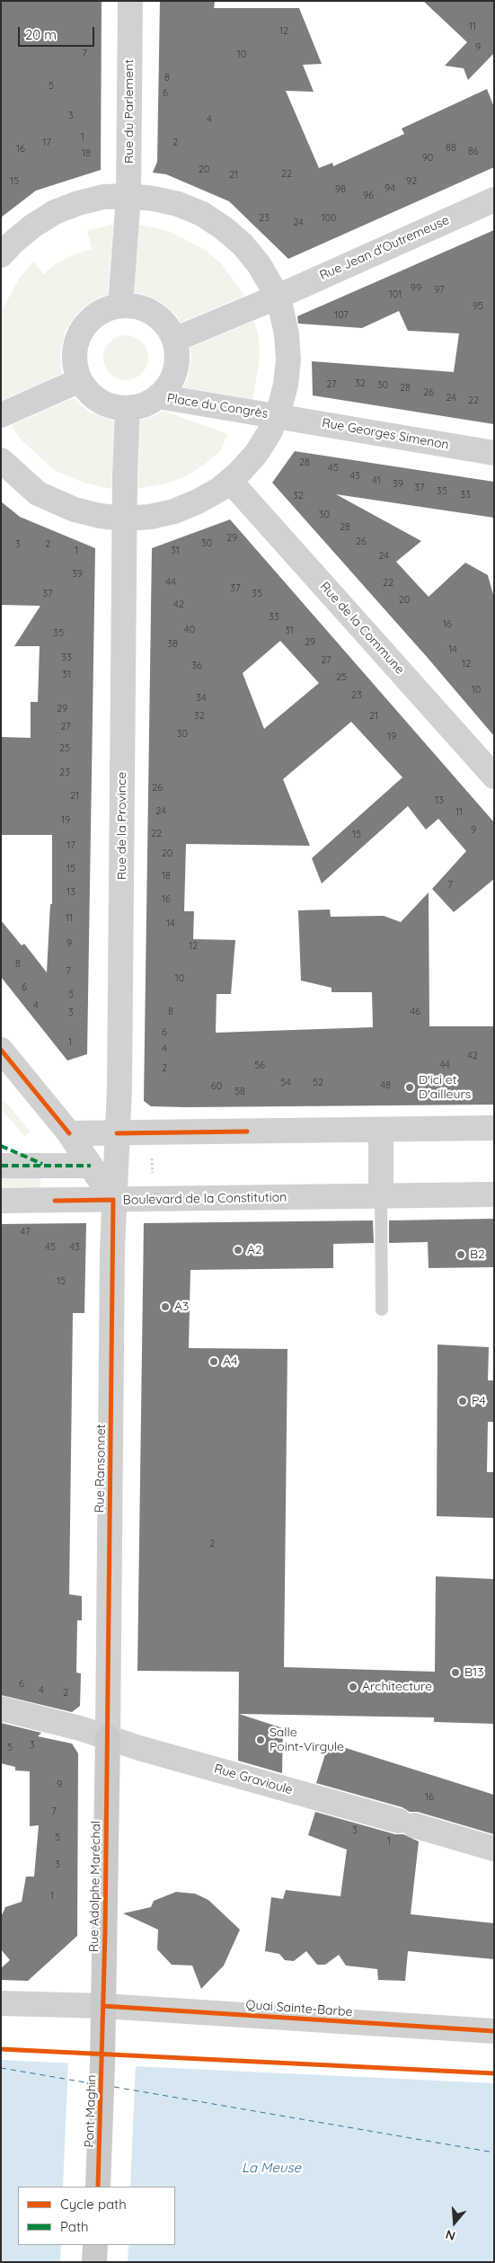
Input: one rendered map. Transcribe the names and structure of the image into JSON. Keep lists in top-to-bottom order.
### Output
{
  "streets": {
    "street": [
      "Rue du Parlement",
      "Rue Jean d'Outremeuse",
      "Place du Congrès",
      "Rue Georges Simenon",
      "Rue de la Commune",
      "Rue de la Province",
      "Boulevard de la Constitution",
      "Rue Ransonnet",
      "Rue Gravioule",
      "Rue Adolphe Maréchal",
      "Quai Sainte-Barbe",
      "Pont Maghin"
    ]
  },
  "crossings": [
    ["Rue du Parlement", "Place du Congrès"],
    ["Rue Jean d'Outremeuse", "Place du Congrès"],
    ["Place du Congrès", "Rue Georges Simenon"],
    ["Place du Congrès", "Rue de la Commune"],
    ["Place du Congrès", "Rue de la Province"],
    ["Rue de la Province", "Rue Ransonnet"],
    ["Boulevard de la Constitution", "Rue Ransonnet"],
    ["Rue Ransonnet", "Rue Gravioule"],
    ["Rue Ransonnet", "Rue Adolphe Maréchal"],
    ["Rue Gravioule", "Rue Adolphe Maréchal"],
    ["Rue Adolphe Maréchal", "Quai Sainte-Barbe"],
    ["Rue Adolphe Maréchal", "Pont Maghin"]
  ],
  "water": ["La Meuse"],
  "places": [
    "D'ici et D'ailleurs",
    "A2",
    "B2",
    "A3",
    "A4",
    "P4",
    "B13",
    "Architecture",
    "Salle Point-Virgule"
  ],
  "house_numbers": [
    "11",
    "12",
    "9",
    "7",
    "10",
    "8",
    "5",
    "6",
    "3",
    "4",
    "1",
    "17",
    "2",
    "88",
    "16",
    "86",
    "18",
    "90",
    "20",
    "22",
    "21",
    "15",
    "92",
    "94",
    "98",
    "96",
    "23",
    "100",
    "24",
    "99",
    "97",
    "101",
    "95",
    "107",
    "32",
    "27",
    "30",
    "28",
    "26",
    "24",
    "22",
    "28",
    "45",
    "43",
    "41",
    "39",
    "37",
    "35",
    "33",
    "32",
    "30",
    "28",
    "29",
    "26",
    "30",
    "3",
    "2",
    "1",
    "31",
    "24",
    "39",
    "44",
    "22",
    "37",
    "37",
    "35",
    "20",
    "42",
    "33",
    "16",
    "40",
    "31",
    "35",
    "29",
    "38",
    "14",
    "33",
    "27",
    "12",
    "36",
    "31",
    "25",
    "10",
    "23",
    "34",
    "29",
    "32",
    "21",
    "27",
    "30",
    "19",
    "25",
    "23",
    "26",
    "21",
    "13",
    "24",
    "11",
    "19",
    "9",
    "22",
    "15",
    "17",
    "20",
    "15",
    "18",
    "7",
    "13",
    "16",
    "11",
    "14",
    "9",
    "12",
    "8",
    "7",
    "10",
    "6",
    "5",
    "4",
    "8",
    "46",
    "3",
    "6",
    "1",
    "4",
    "42",
    "44",
    "56",
    "2",
    "54",
    "52",
    "48",
    "60",
    "58",
    "47",
    "45",
    "43",
    "15",
    "2",
    "6",
    "4",
    "2",
    "3",
    "5",
    "9",
    "16",
    "7",
    "3",
    "5",
    "1",
    "3",
    "1"
  ],
  "legend": ["Cycle path", "Path"],
  "scale_bar": "20 m",
  "north": "bottom"
}
